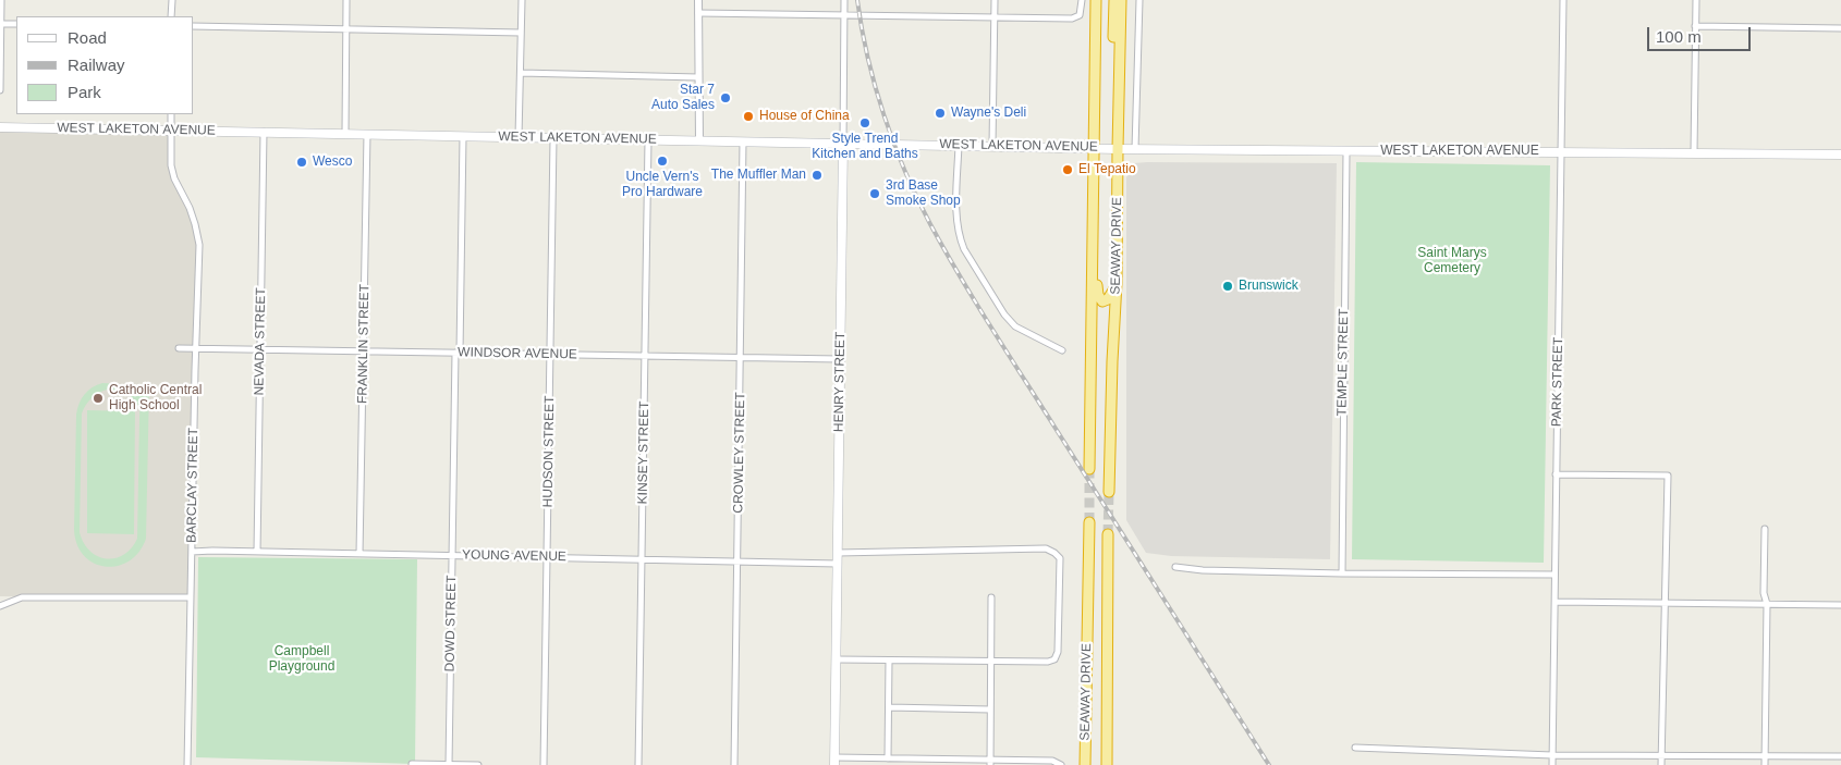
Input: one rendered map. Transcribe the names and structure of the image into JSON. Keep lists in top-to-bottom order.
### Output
{
  "streets": {
    "highway": ["SEAWAY DRIVE"],
    "main road": ["WEST LAKETON AVENUE", "HENRY STREET"],
    "street": [
      "NEVADA STREET",
      "FRANKLIN STREET",
      "WINDSOR AVENUE",
      "TEMPLE STREET",
      "PARK STREET",
      "HUDSON STREET",
      "KINSEY STREET",
      "CROWLEY STREET",
      "BARCLAY STREET",
      "YOUNG AVENUE",
      "DOWD STREET"
    ]
  },
  "crossings": [
    ["WEST LAKETON AVENUE", "SEAWAY DRIVE"],
    ["WEST LAKETON AVENUE", "NEVADA STREET"],
    ["WEST LAKETON AVENUE", "FRANKLIN STREET"],
    ["WEST LAKETON AVENUE", "TEMPLE STREET"],
    ["WEST LAKETON AVENUE", "HENRY STREET"],
    ["WEST LAKETON AVENUE", "PARK STREET"],
    ["WEST LAKETON AVENUE", "HUDSON STREET"],
    ["WEST LAKETON AVENUE", "KINSEY STREET"],
    ["WEST LAKETON AVENUE", "CROWLEY STREET"],
    ["WEST LAKETON AVENUE", "BARCLAY STREET"],
    ["WEST LAKETON AVENUE", "DOWD STREET"],
    ["NEVADA STREET", "WINDSOR AVENUE"],
    ["NEVADA STREET", "YOUNG AVENUE"],
    ["FRANKLIN STREET", "WINDSOR AVENUE"],
    ["FRANKLIN STREET", "YOUNG AVENUE"],
    ["WINDSOR AVENUE", "HENRY STREET"],
    ["WINDSOR AVENUE", "HUDSON STREET"],
    ["WINDSOR AVENUE", "KINSEY STREET"],
    ["WINDSOR AVENUE", "CROWLEY STREET"],
    ["WINDSOR AVENUE", "BARCLAY STREET"],
    ["WINDSOR AVENUE", "DOWD STREET"],
    ["HENRY STREET", "YOUNG AVENUE"],
    ["HUDSON STREET", "YOUNG AVENUE"],
    ["KINSEY STREET", "YOUNG AVENUE"],
    ["CROWLEY STREET", "YOUNG AVENUE"],
    ["BARCLAY STREET", "YOUNG AVENUE"],
    ["YOUNG AVENUE", "DOWD STREET"]
  ],
  "parks": ["Saint Marys Cemetery", "Campbell Playground"],
  "places": [
    "Star 7 Auto Sales",
    "Wayne's Deli",
    "House of China",
    "Style Trend Kitchen and Baths",
    "Uncle Vern's Pro Hardware",
    "Wesco",
    "El Tepatio",
    "The Muffler Man",
    "3rd Base Smoke Shop",
    "Brunswick",
    "Catholic Central High School"
  ],
  "legend": ["Road", "Railway", "Park"],
  "scale_bar": "100 m"
}
